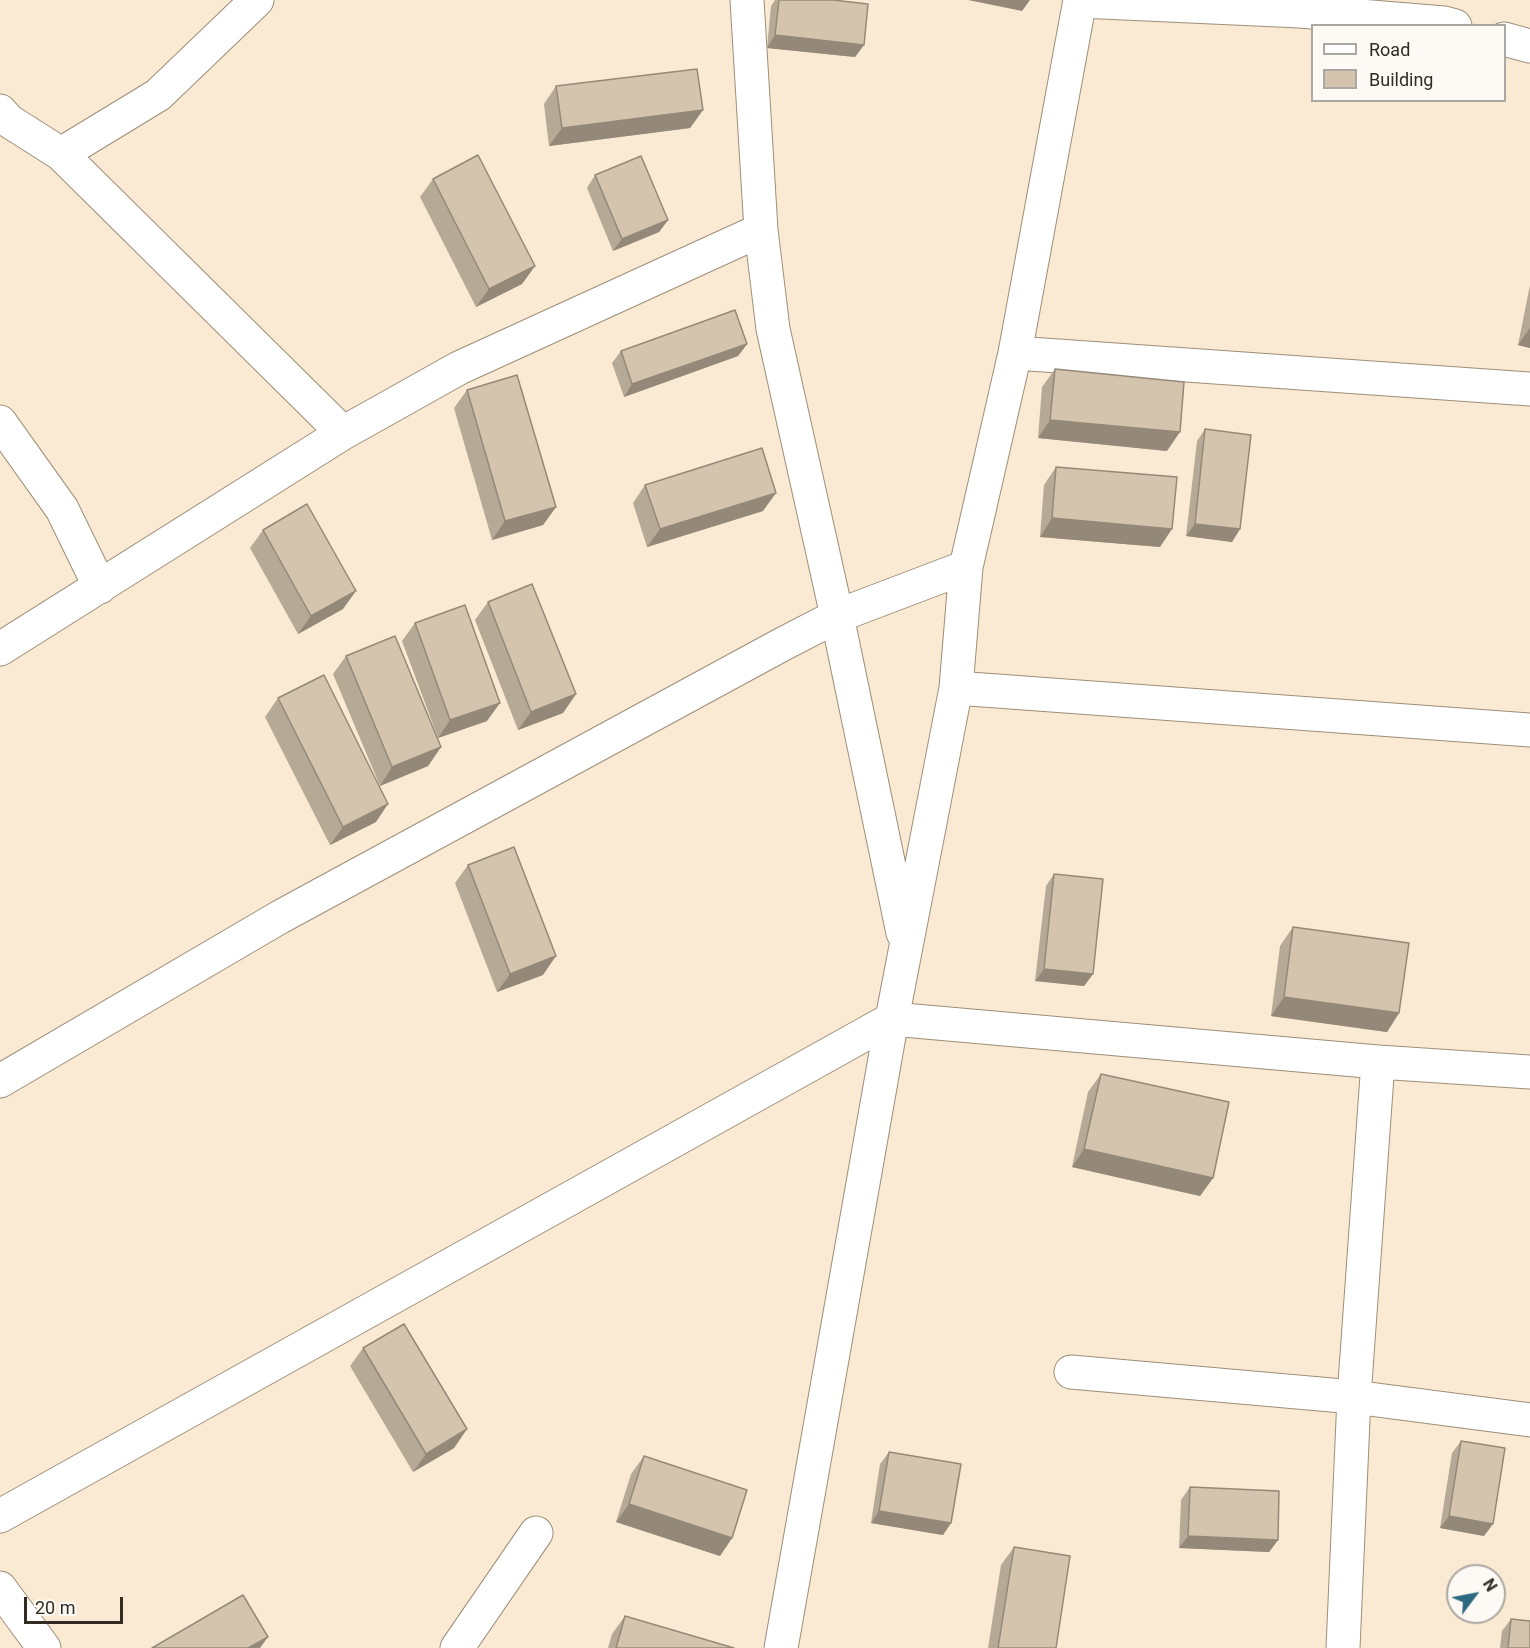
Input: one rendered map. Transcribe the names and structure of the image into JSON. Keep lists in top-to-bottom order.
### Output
{
  "legend": ["Road", "Building"],
  "scale_bar": "20 m",
  "north": "top right"
}
